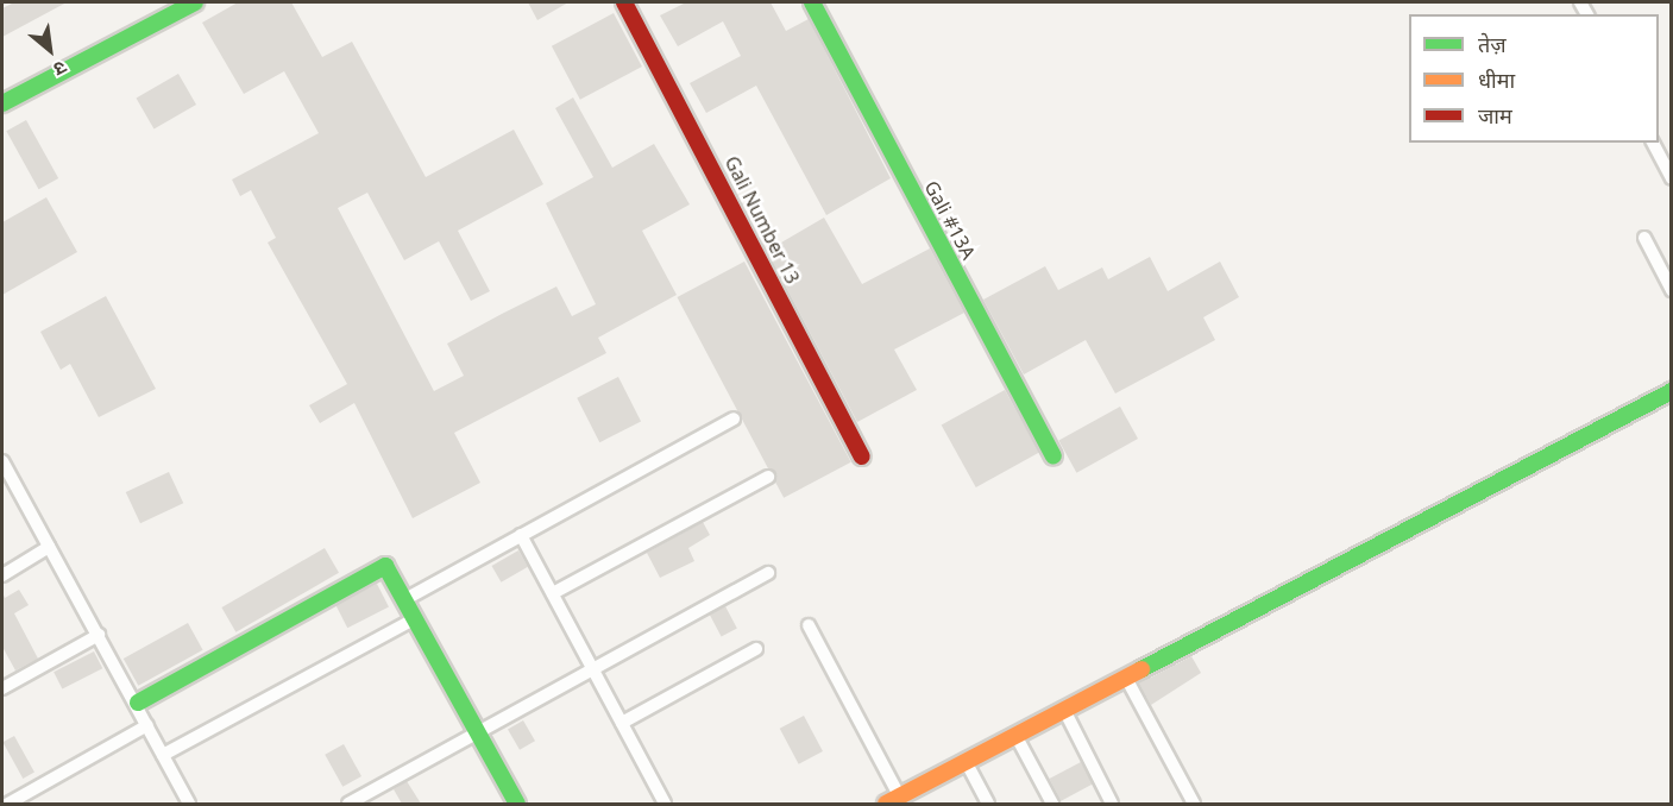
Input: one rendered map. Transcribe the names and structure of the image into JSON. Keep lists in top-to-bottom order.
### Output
{
  "streets": {
    "street": ["Gali Number 13", "Gali #13A"]
  },
  "legend": ["तेज़", "धीमा", "जाम"],
  "north": "bottom right"
}
